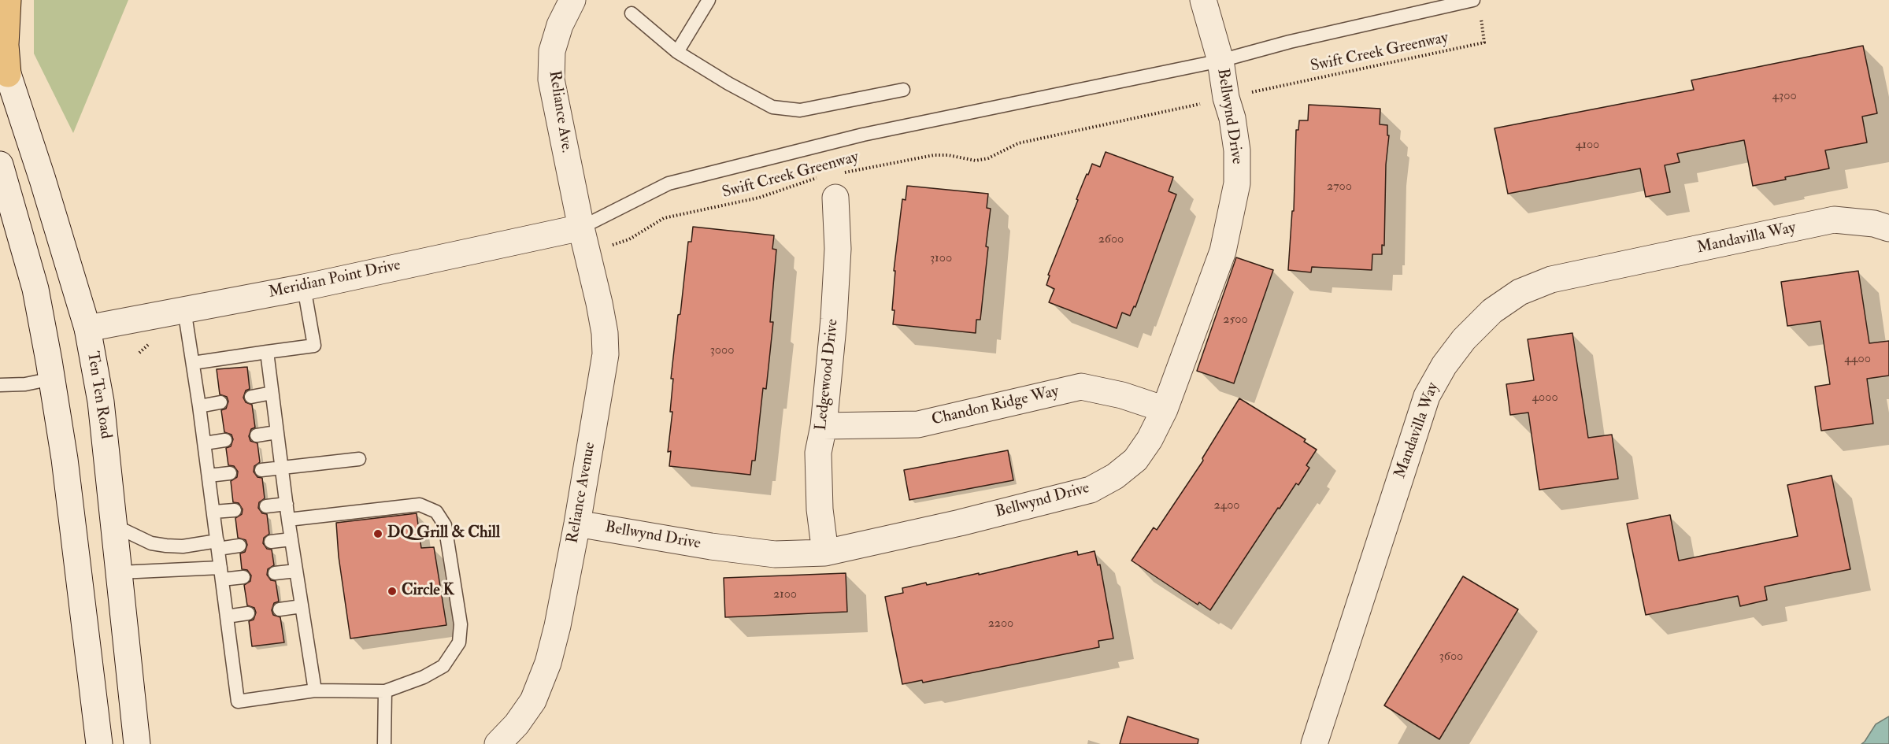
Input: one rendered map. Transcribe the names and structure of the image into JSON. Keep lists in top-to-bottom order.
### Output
{
  "streets": {
    "street": [
      "Reliance Ave.",
      "Bellwynd Drive",
      "Mandavilla Way",
      "Meridian Point Drive",
      "Ledgewood Drive",
      "Ten Ten Road",
      "Chandon Ridge Way",
      "Reliance Avenue"
    ],
    "path": ["Swift Creek Greenway"]
  },
  "crossings": [
    ["Swift Creek Greenway", "Ledgewood Drive"],
    ["Reliance Ave.", "Meridian Point Drive"],
    ["Reliance Ave.", "Reliance Avenue"],
    ["Bellwynd Drive", "Ledgewood Drive"],
    ["Bellwynd Drive", "Chandon Ridge Way"],
    ["Bellwynd Drive", "Reliance Avenue"],
    ["Meridian Point Drive", "Ten Ten Road"],
    ["Meridian Point Drive", "Reliance Avenue"],
    ["Ledgewood Drive", "Chandon Ridge Way"]
  ],
  "places": ["DQ Grill & Chill", "Circle K"],
  "house_numbers": [
    "4300",
    "4100",
    "2700",
    "2600",
    "3100",
    "2500",
    "3000",
    "4400",
    "4000",
    "2400",
    "2100",
    "2200",
    "3600"
  ]
}
